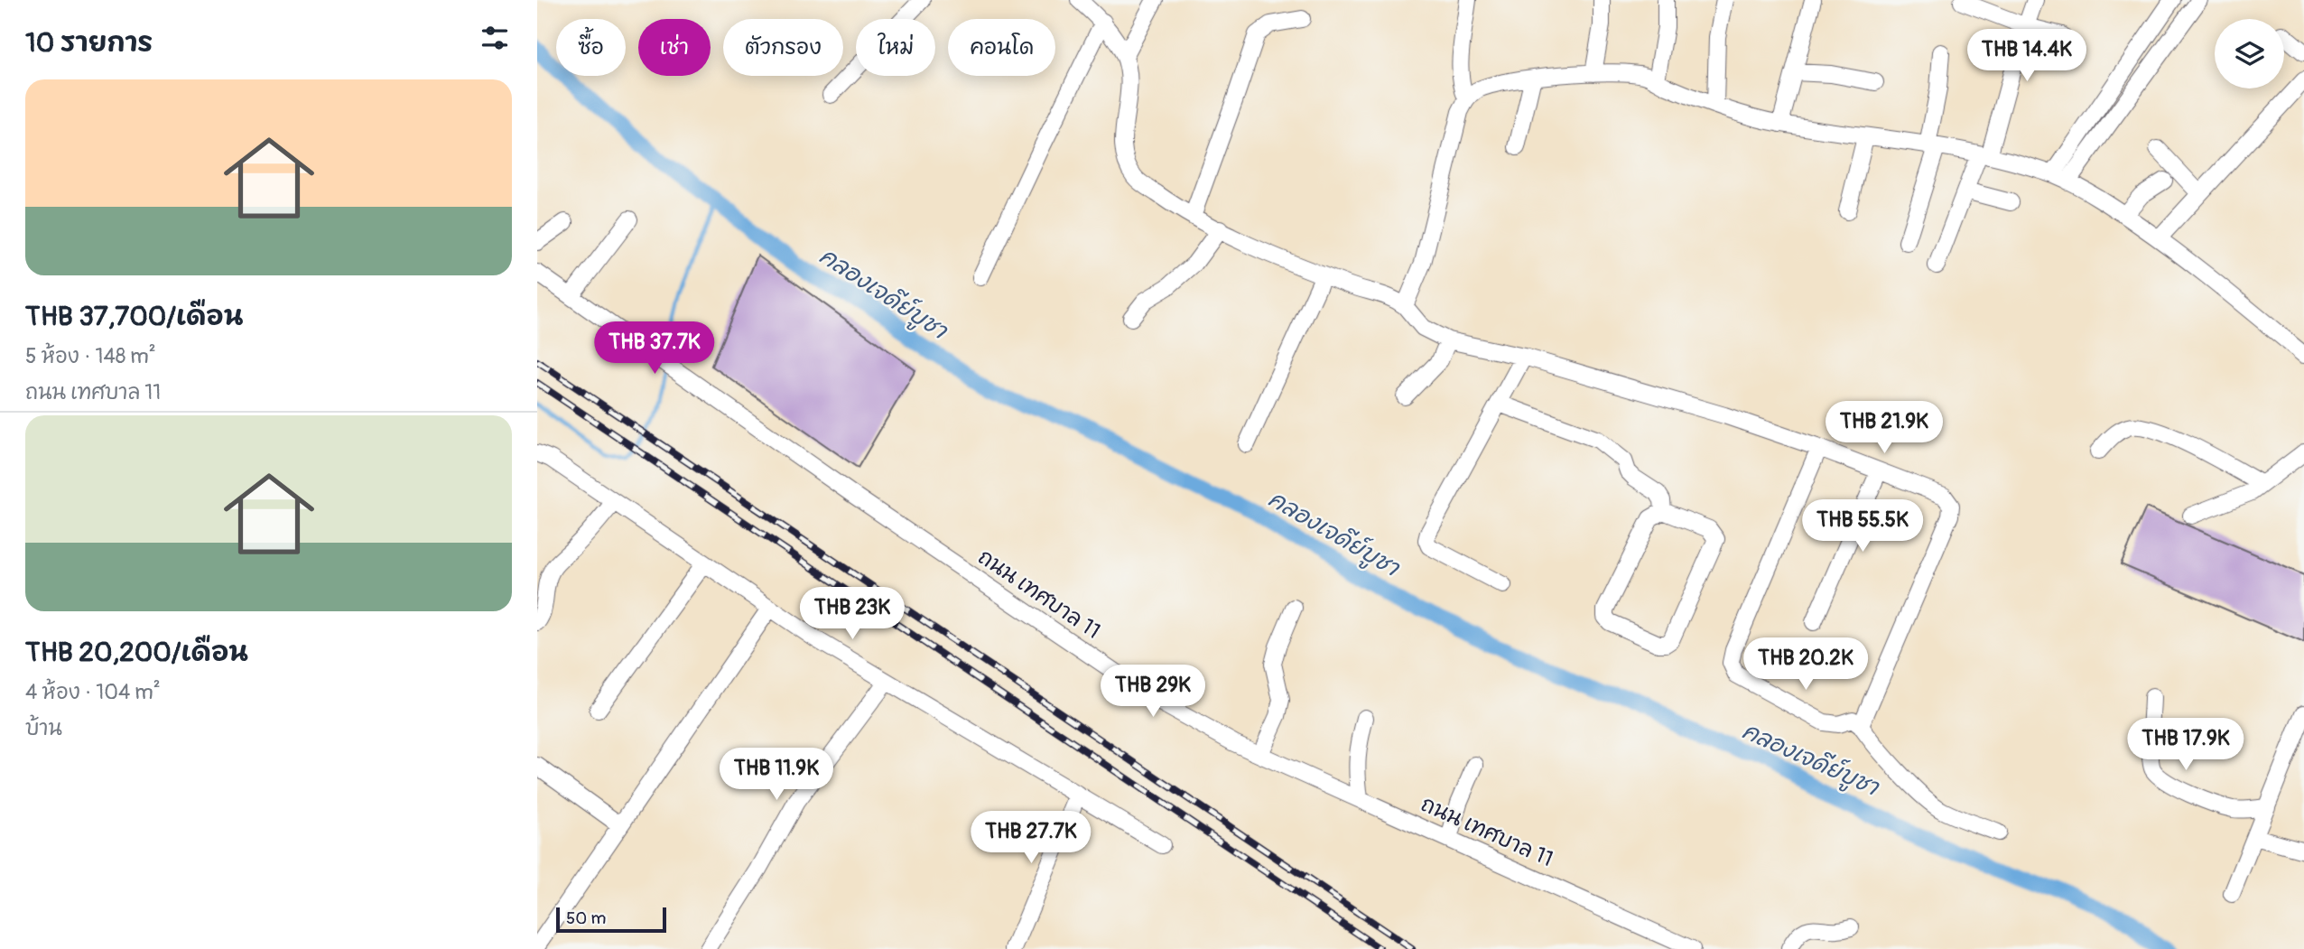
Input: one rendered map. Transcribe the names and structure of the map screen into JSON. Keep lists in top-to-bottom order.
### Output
{
  "streets": {
    "street": ["ถนน เทศบาล 11"]
  },
  "water": ["คลองเจดีย์บูชา"],
  "scale_bar": "50 m",
  "page": {
    "heading": "10 รายการ",
    "chip": [
      "ซื้อ",
      "เช่า",
      "ตัวกรอง",
      "ใหม่",
      "คอนโด"
    ],
    "price": [
      "THB 14.4K",
      "THB 37.7K",
      "THB 21.9K",
      "THB 55.5K",
      "THB 23K",
      "THB 20.2K",
      "THB 29K",
      "THB 17.9K",
      "THB 11.9K",
      "THB 27.7K"
    ],
    "list": [
      {
        "name": "THB 37,700/เดือน",
        "note": "5 ห้อง · 148 m² · ถนน เทศบาล 11"
      },
      {
        "name": "THB 20,200/เดือน",
        "note": "4 ห้อง · 104 m² · บ้าน"
      }
    ],
    "scale": "50 m"
  }
}
